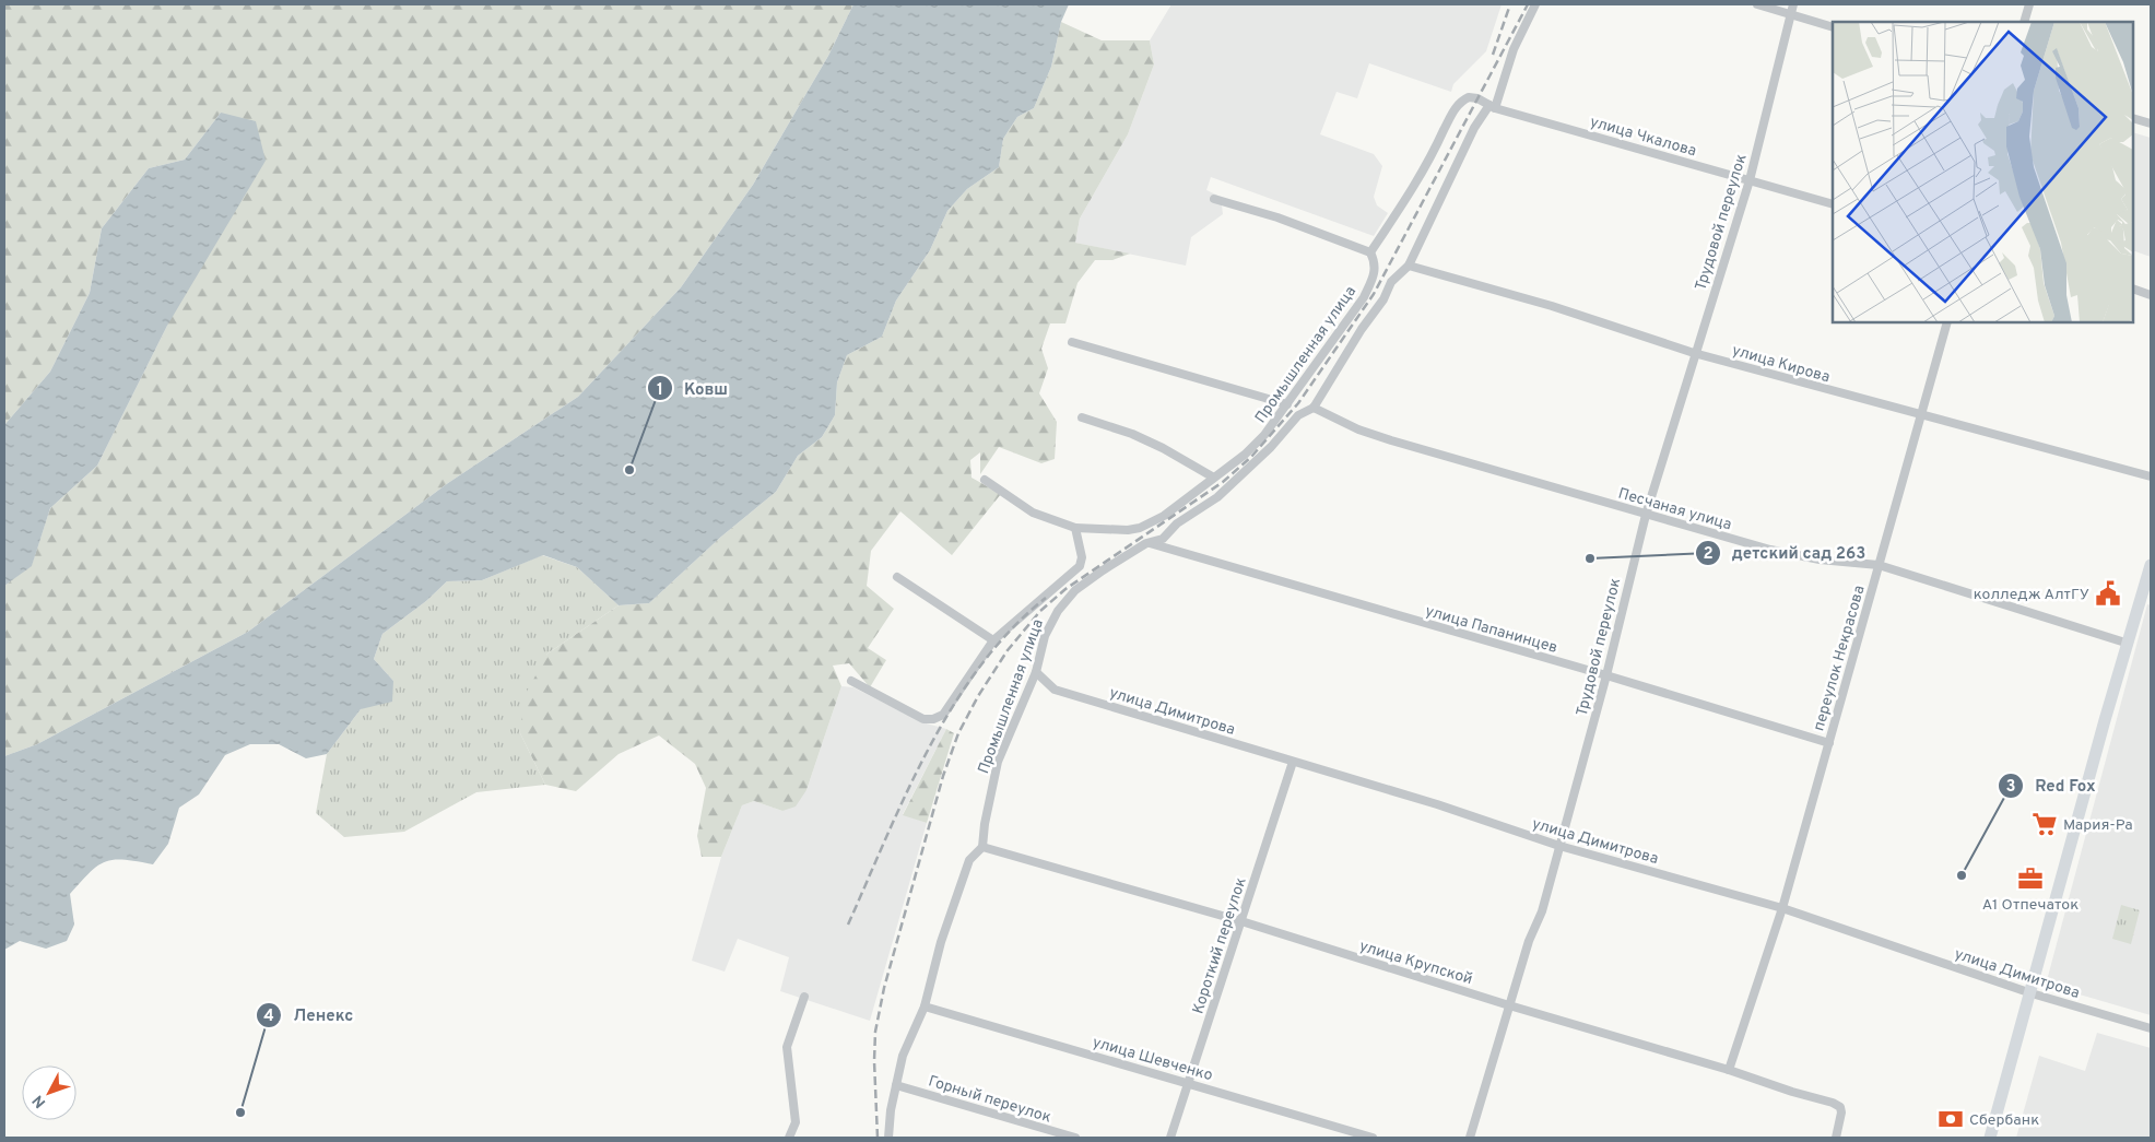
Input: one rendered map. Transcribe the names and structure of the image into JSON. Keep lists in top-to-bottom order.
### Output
{
  "streets": {
    "street": [
      "улица Чкалова",
      "Трудовой переулок",
      "Промышленная улица",
      "улица Кирова",
      "Песчаная улица",
      "улица Папанинцев",
      "переулок Некрасова",
      "улица Димитрова",
      "Короткий переулок",
      "улица Крупской",
      "улица Шевченко",
      "Горный переулок"
    ]
  },
  "crossings": [
    ["улица Чкалова", "Трудовой переулок"],
    ["улица Чкалова", "Промышленная улица"],
    ["Трудовой переулок", "улица Кирова"],
    ["Трудовой переулок", "Песчаная улица"],
    ["Трудовой переулок", "улица Папанинцев"],
    ["Трудовой переулок", "улица Димитрова"],
    ["Трудовой переулок", "улица Крупской"],
    ["Промышленная улица", "Песчаная улица"],
    ["Промышленная улица", "улица Папанинцев"],
    ["Промышленная улица", "улица Димитрова"],
    ["Промышленная улица", "улица Крупской"],
    ["Промышленная улица", "улица Шевченко"],
    ["Промышленная улица", "Горный переулок"],
    ["улица Кирова", "переулок Некрасова"],
    ["Песчаная улица", "переулок Некрасова"],
    ["улица Папанинцев", "переулок Некрасова"],
    ["переулок Некрасова", "улица Димитрова"],
    ["переулок Некрасова", "улица Крупской"],
    ["улица Димитрова", "Короткий переулок"],
    ["Короткий переулок", "улица Крупской"],
    ["Короткий переулок", "улица Шевченко"]
  ],
  "places": {
    "other": [
      "Ковш",
      "детский сад 263",
      "Red Fox",
      "Ленекс"
    ],
    "public building": ["колледж АлтГУ"],
    "supermarket": ["Мария-Ра"],
    "office": ["А1 Отпечаток"],
    "bank": ["Сбербанк"]
  },
  "north": "bottom left"
}
